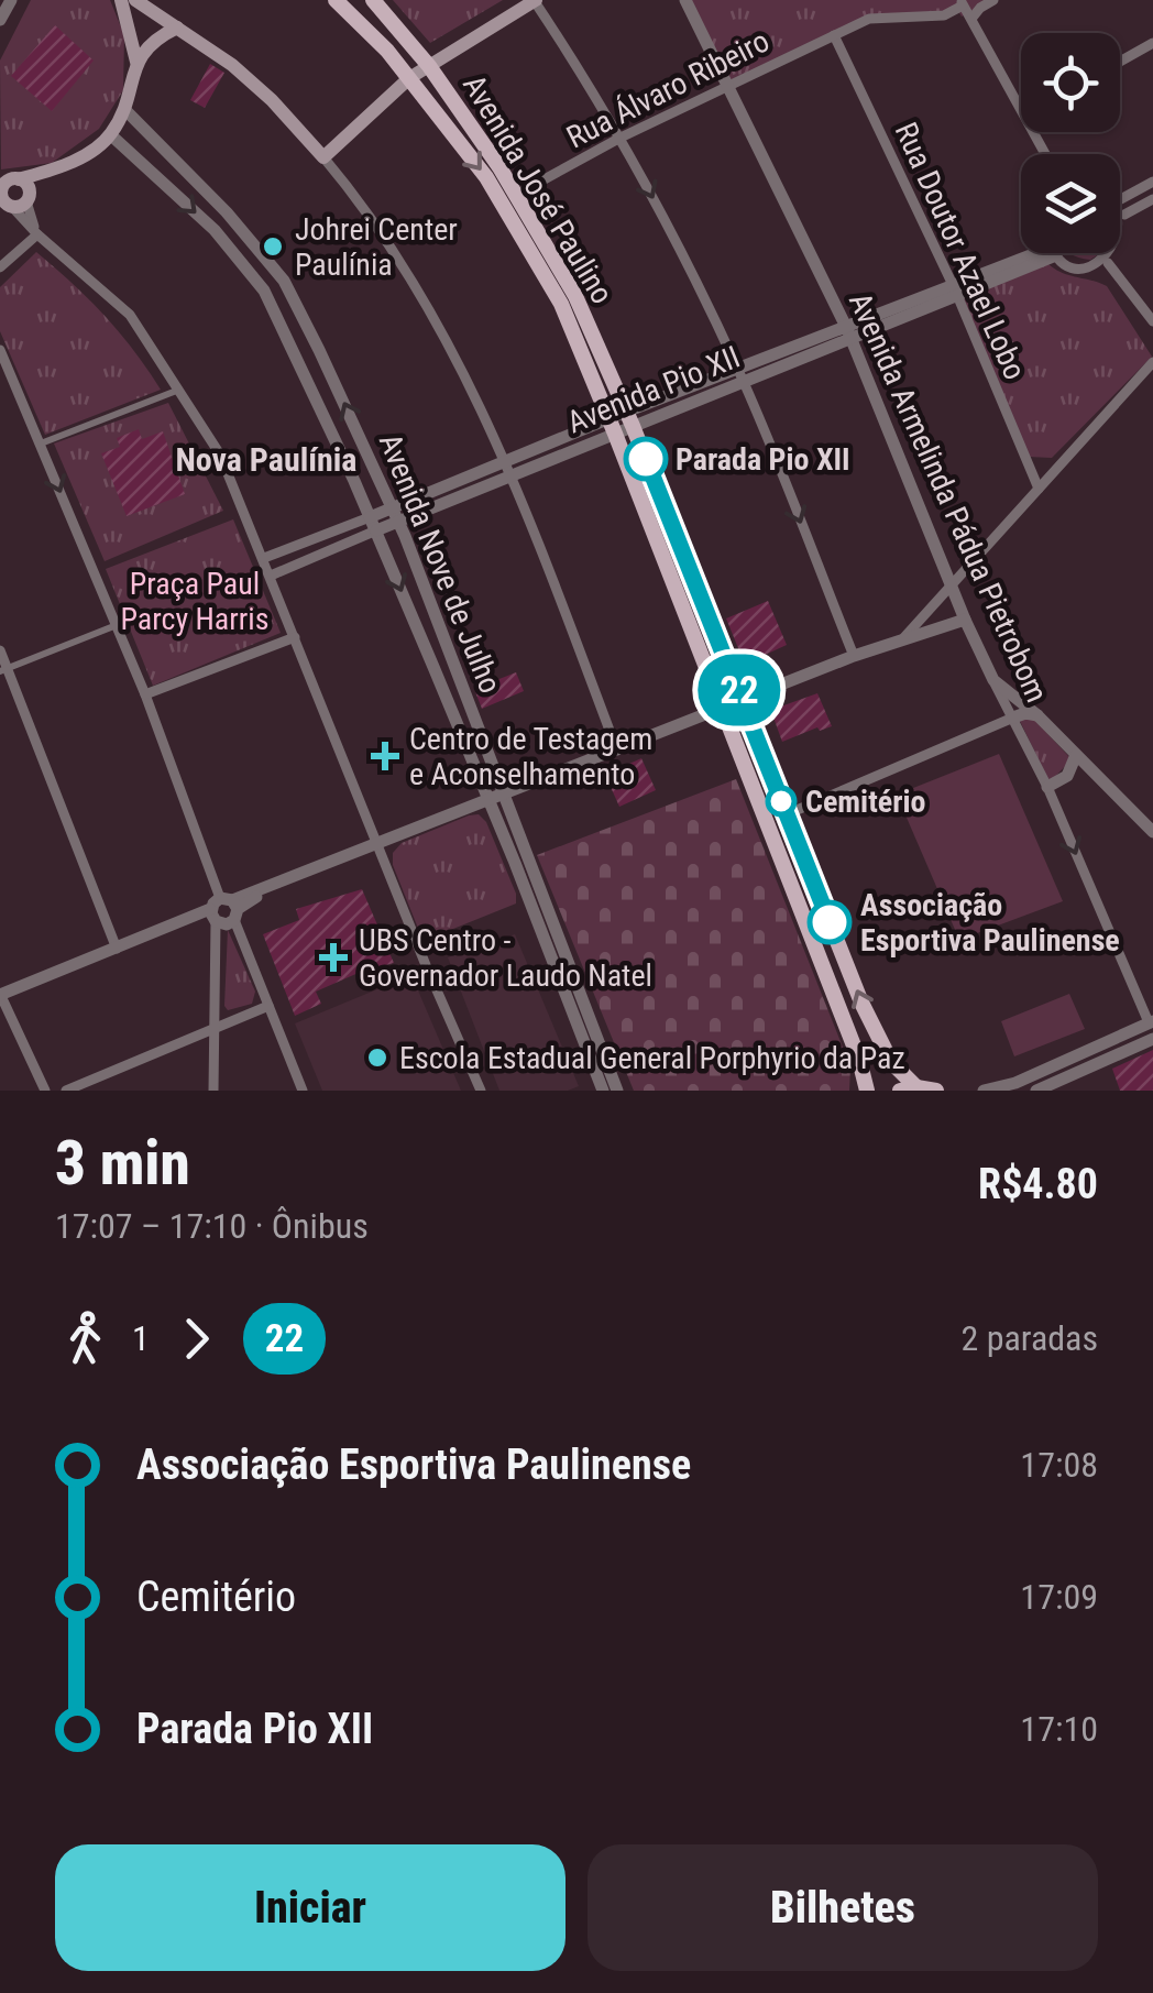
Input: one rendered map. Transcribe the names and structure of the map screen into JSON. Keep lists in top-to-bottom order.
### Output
{
  "streets": {
    "main road": ["Avenida José Paulino"],
    "street": [
      "Rua Álvaro Ribeiro",
      "Rua Doutor Azael Lobo",
      "Avenida Pio XII",
      "Avenida Armelinda Pádua Pietrobom",
      "Avenida Nove de Julho"
    ]
  },
  "crossings": [
    ["Rua Álvaro Ribeiro", "Avenida José Paulino"],
    ["Rua Álvaro Ribeiro", "Rua Doutor Azael Lobo"],
    ["Rua Álvaro Ribeiro", "Avenida Armelinda Pádua Pietrobom"],
    ["Avenida José Paulino", "Avenida Pio XII"],
    ["Rua Doutor Azael Lobo", "Avenida Pio XII"],
    ["Avenida Pio XII", "Avenida Armelinda Pádua Pietrobom"],
    ["Avenida Pio XII", "Avenida Nove de Julho"]
  ],
  "districts": ["Nova Paulínia"],
  "parks": ["Praça Paul Parcy Harris"],
  "places": {
    "other": [
      "Johrei Center Paulínia",
      "Parada Pio XII",
      "Cemitério",
      "Associação Esportiva Paulinense",
      "Escola Estadual General Porphyrio da Paz"
    ],
    "health": ["Centro de Testagem e Aconselhamento", "UBS Centro - Governador Laudo Natel"]
  },
  "lines": ["bus line 22"],
  "page": {
    "on_map": "22",
    "heading": ["3 min", "17:07 – 17:10 · Ônibus", "R$4.80"],
    "legs": ["1", "22", "2 paradas"],
    "list": [
      {
        "name": "Associação Esportiva Paulinense",
        "value": "17:08"
      },
      {
        "name": "Cemitério",
        "value": "17:09"
      },
      {
        "name": "Parada Pio XII",
        "value": "17:10"
      }
    ],
    "buttons": ["Iniciar", "Bilhetes"]
  }
}
